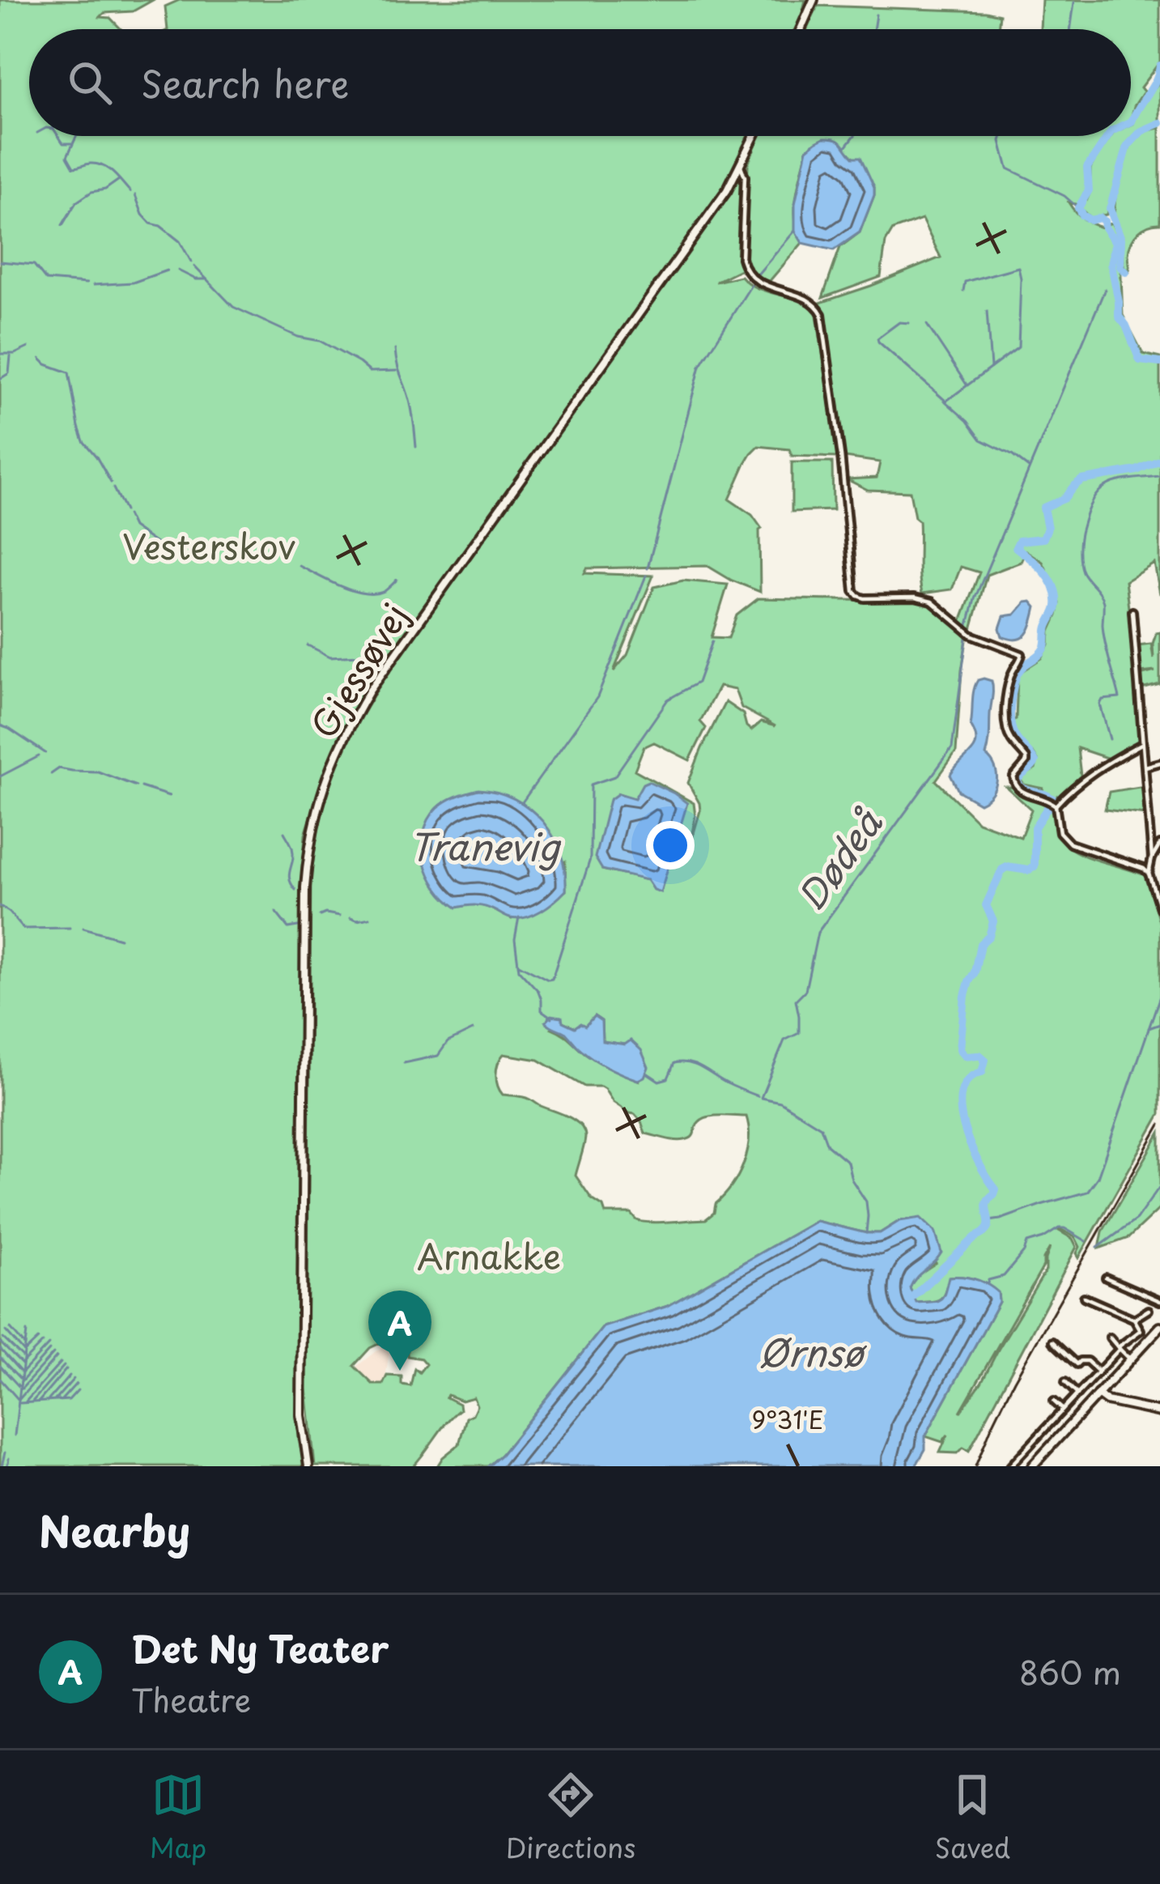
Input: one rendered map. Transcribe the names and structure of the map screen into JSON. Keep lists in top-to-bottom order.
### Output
{
  "streets": {
    "street": ["Gjessøvej"]
  },
  "water": ["Tranevig", "Dødeå", "Ørnsø"],
  "parks": ["Vesterskov", "Arnakke"],
  "page": {
    "search": "Search here",
    "pins": "A",
    "heading": "Nearby",
    "list": [
      {
        "mark": "A",
        "name": "Det Ny Teater",
        "note": "Theatre",
        "value": "860 m"
      }
    ],
    "nav": ["Map", "Directions", "Saved"]
  },
  "coordinates": ["9°31'E"]
}
